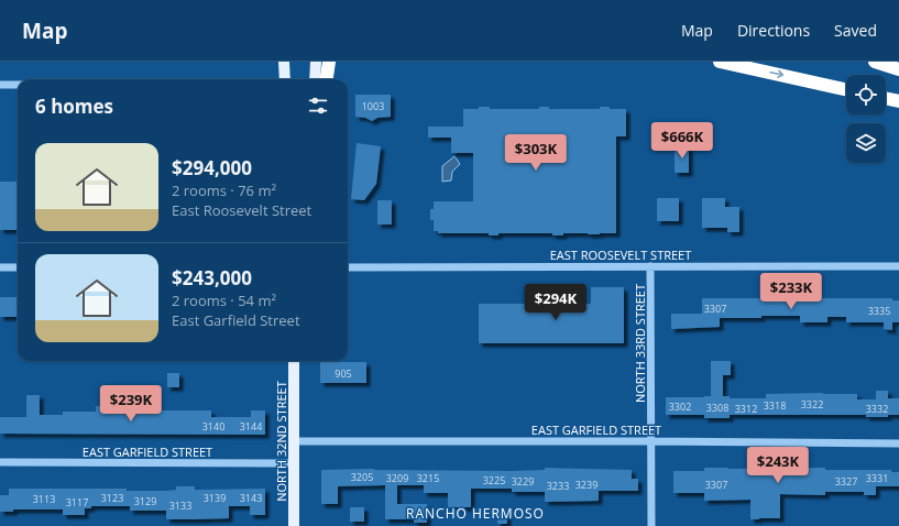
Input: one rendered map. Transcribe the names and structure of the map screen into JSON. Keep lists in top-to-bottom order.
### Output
{
  "streets": {
    "main road": ["NORTH 32ND STREET"],
    "street": ["EAST ROOSEVELT STREET", "NORTH 33RD STREET", "EAST GARFIELD STREET"]
  },
  "crossings": [
    ["EAST ROOSEVELT STREET", "NORTH 33RD STREET"],
    ["NORTH 33RD STREET", "EAST GARFIELD STREET"],
    ["EAST GARFIELD STREET", "NORTH 32ND STREET"]
  ],
  "districts": ["RANCHO HERMOSO"],
  "house_numbers": [
    "1003",
    "3307",
    "3335",
    "905",
    "3322",
    "3318",
    "3302",
    "3308",
    "3312",
    "3332",
    "3140",
    "3144",
    "3205",
    "3209",
    "3215",
    "3331",
    "3225",
    "3229",
    "3327",
    "3239",
    "3307",
    "3233",
    "3123",
    "3139",
    "3143",
    "3113",
    "3129",
    "3117",
    "3133"
  ],
  "page": {
    "header": "Map",
    "nav": ["Map", "Directions", "Saved"],
    "heading": "6 homes",
    "price": [
      "$666K",
      "$303K",
      "$233K",
      "$294K",
      "$239K",
      "$243K"
    ],
    "list": [
      {
        "name": "$294,000",
        "note": "2 rooms · 76 m² · East Roosevelt Street"
      },
      {
        "name": "$243,000",
        "note": "2 rooms · 54 m² · East Garfield Street"
      }
    ]
  }
}
